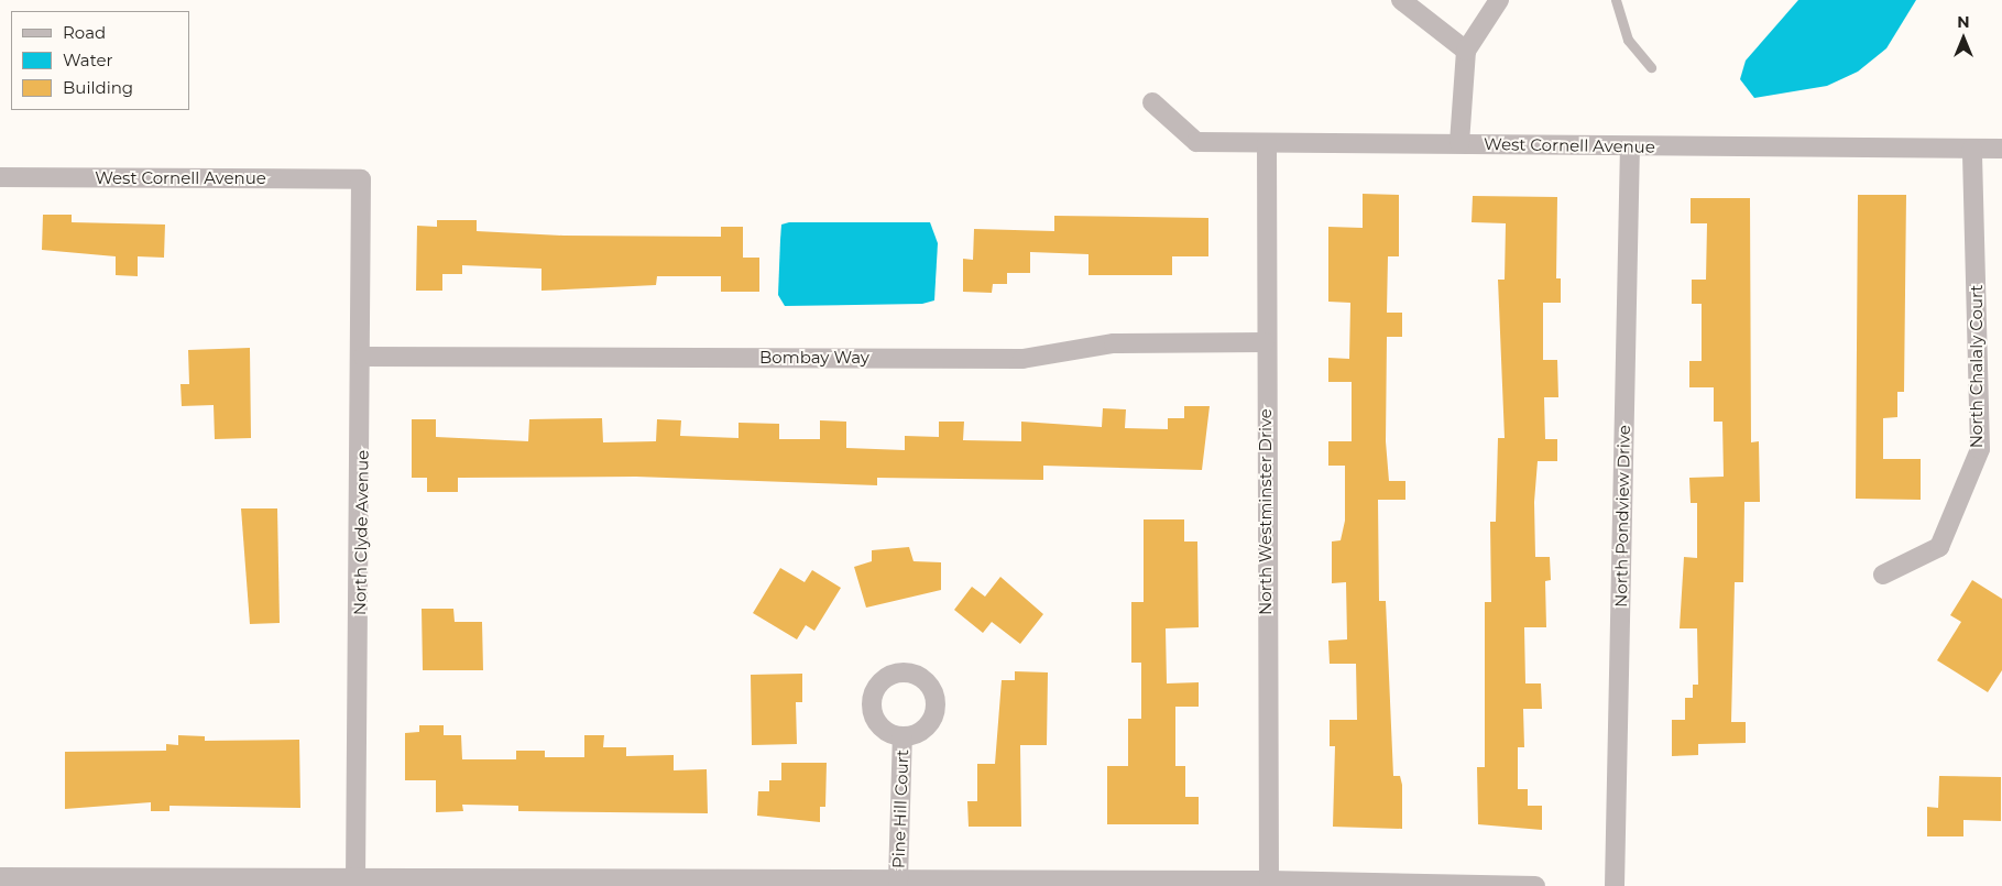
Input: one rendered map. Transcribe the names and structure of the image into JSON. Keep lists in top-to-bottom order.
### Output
{
  "streets": {
    "street": [
      "West Cornell Avenue",
      "Bombay Way",
      "North Chalaly Court",
      "North Westminster Drive",
      "North Pondview Drive",
      "North Clyde Avenue",
      "Pine Hill Court"
    ]
  },
  "crossings": [
    ["West Cornell Avenue", "North Chalaly Court"],
    ["West Cornell Avenue", "North Westminster Drive"],
    ["West Cornell Avenue", "North Pondview Drive"],
    ["West Cornell Avenue", "North Clyde Avenue"],
    ["Bombay Way", "North Westminster Drive"],
    ["Bombay Way", "North Clyde Avenue"]
  ],
  "legend": ["Road", "Water", "Building"],
  "north": "top"
}
